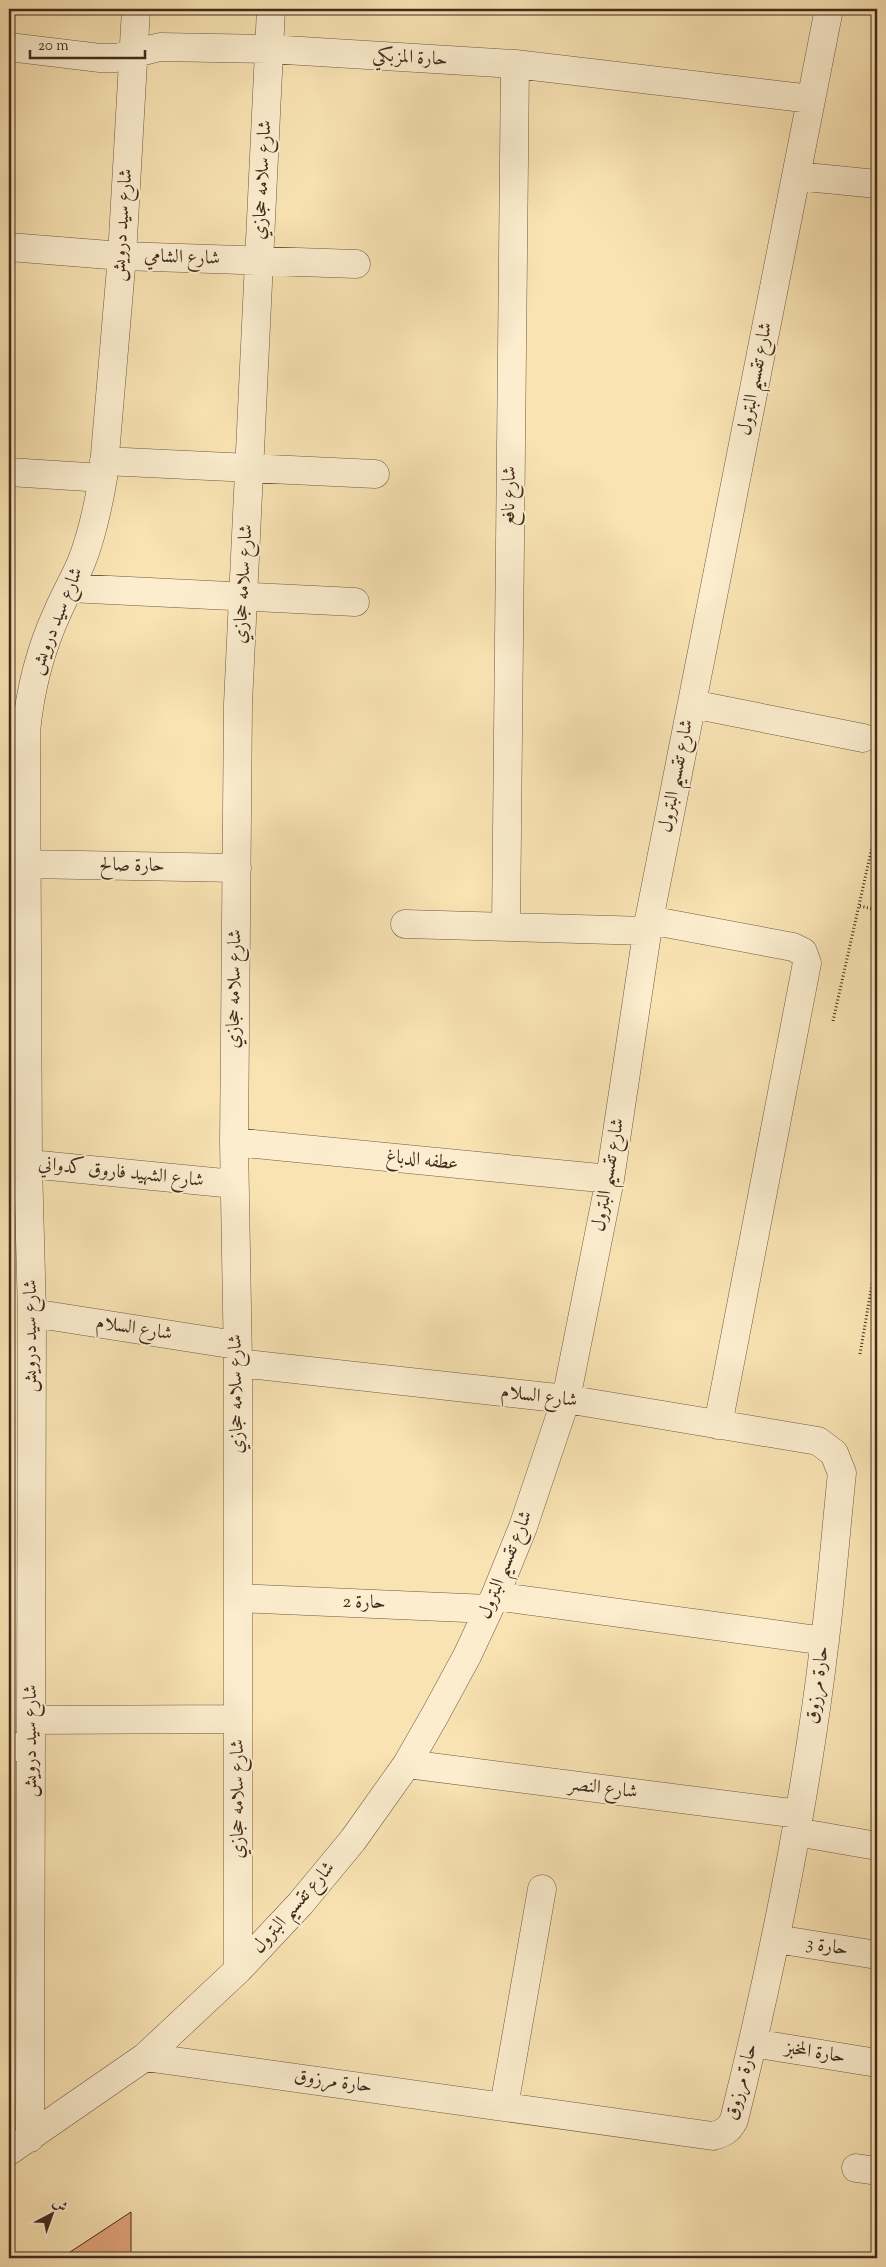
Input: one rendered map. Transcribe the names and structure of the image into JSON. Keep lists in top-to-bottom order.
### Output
{
  "streets": {
    "street": [
      "حارة المزبكي",
      "شارع سلامه حجازي",
      "شارع سيد درويش",
      "شارع الشامي",
      "شارع تقسيم البترول",
      "شارع نافع",
      "حارة صالح",
      "عطفه الدباغ",
      "شارع الشهيد فاروق كدواني",
      "شارع السلام",
      "حارة 2",
      "حارة مرزوق",
      "شارع النصر",
      "حارة 3",
      "حارة المخبز"
    ]
  },
  "crossings": [
    ["حارة المزبكي", "شارع سلامه حجازي"],
    ["حارة المزبكي", "شارع سيد درويش"],
    ["حارة المزبكي", "شارع تقسيم البترول"],
    ["حارة المزبكي", "شارع نافع"],
    ["شارع سلامه حجازي", "شارع الشامي"],
    ["شارع سلامه حجازي", "شارع تقسيم البترول"],
    ["شارع سلامه حجازي", "حارة صالح"],
    ["شارع سلامه حجازي", "عطفه الدباغ"],
    ["شارع سلامه حجازي", "شارع الشهيد فاروق كدواني"],
    ["شارع سلامه حجازي", "شارع السلام"],
    ["شارع سلامه حجازي", "حارة 2"],
    ["شارع سيد درويش", "شارع الشامي"],
    ["شارع سيد درويش", "شارع تقسيم البترول"],
    ["شارع سيد درويش", "حارة صالح"],
    ["شارع سيد درويش", "شارع الشهيد فاروق كدواني"],
    ["شارع سيد درويش", "شارع السلام"],
    ["شارع تقسيم البترول", "عطفه الدباغ"],
    ["شارع تقسيم البترول", "شارع السلام"],
    ["شارع تقسيم البترول", "حارة 2"],
    ["شارع تقسيم البترول", "حارة مرزوق"],
    ["شارع تقسيم البترول", "شارع النصر"],
    ["شارع السلام", "حارة مرزوق"],
    ["حارة 2", "حارة مرزوق"],
    ["حارة مرزوق", "شارع النصر"],
    ["حارة مرزوق", "حارة 3"],
    ["حارة مرزوق", "حارة المخبز"]
  ],
  "scale_bar": "20 m",
  "north": "top right"
}
